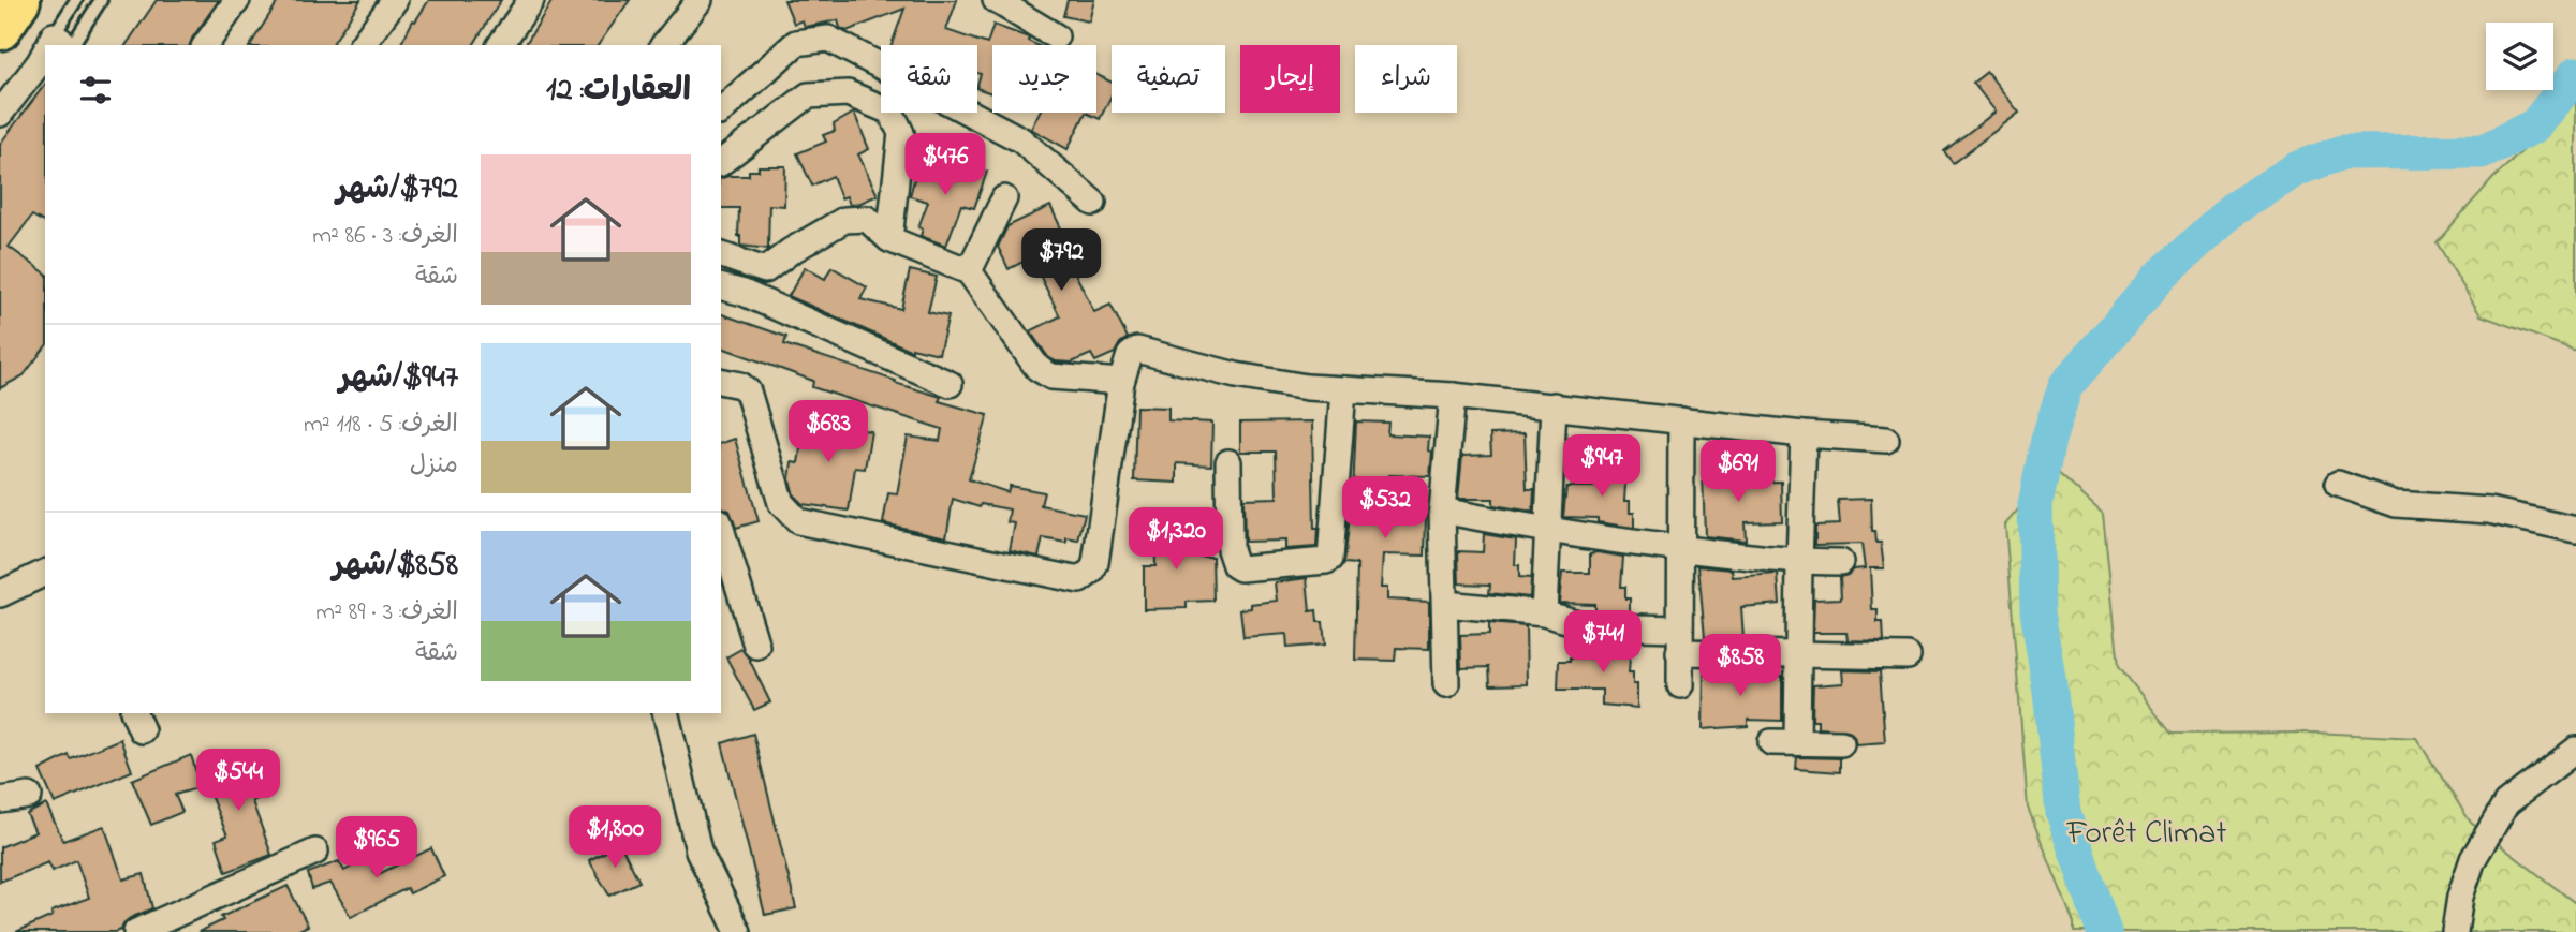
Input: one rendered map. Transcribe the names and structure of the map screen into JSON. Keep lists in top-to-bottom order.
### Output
{
  "parks": ["Forêt Climat"],
  "page": {
    "chip": [
      "شراء",
      "إيجار",
      "تصفية",
      "جديد",
      "شقة"
    ],
    "heading": "العقارات: 12",
    "price": [
      "$476",
      "$792",
      "$683",
      "$947",
      "$691",
      "$532",
      "$1,320",
      "$741",
      "$858",
      "$544",
      "$1,800",
      "$965"
    ],
    "list": [
      {
        "name": "$792/شهر",
        "note": "الغرف: 3 · 86 m² · شقة"
      },
      {
        "name": "$947/شهر",
        "note": "الغرف: 5 · 118 m² · منزل"
      },
      {
        "name": "$858/شهر",
        "note": "الغرف: 3 · 89 m² · شقة"
      }
    ]
  }
}
